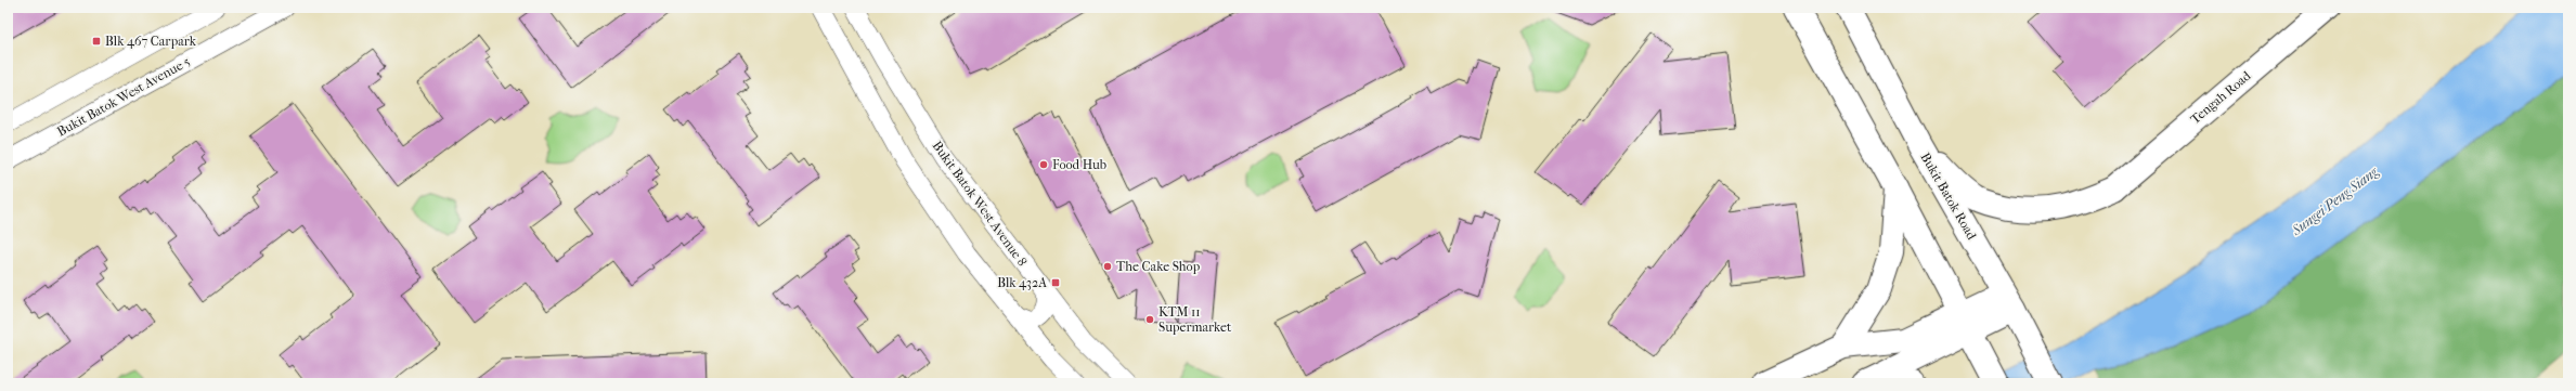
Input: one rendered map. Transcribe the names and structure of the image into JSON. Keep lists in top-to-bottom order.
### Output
{
  "streets": {
    "main road": ["Tengah Road", "Bukit Batok Road"],
    "street": ["Bukit Batok West Avenue 5", "Bukit Batok West Avenue 8"]
  },
  "crossings": [
    ["Tengah Road", "Bukit Batok Road"]
  ],
  "water": ["Sungei Peng Siang"],
  "places": {
    "transit": ["Blk 467 Carpark", "Blk 432A"],
    "other": ["Food Hub", "The Cake Shop", "KTM 11 Supermarket"]
  }
}
